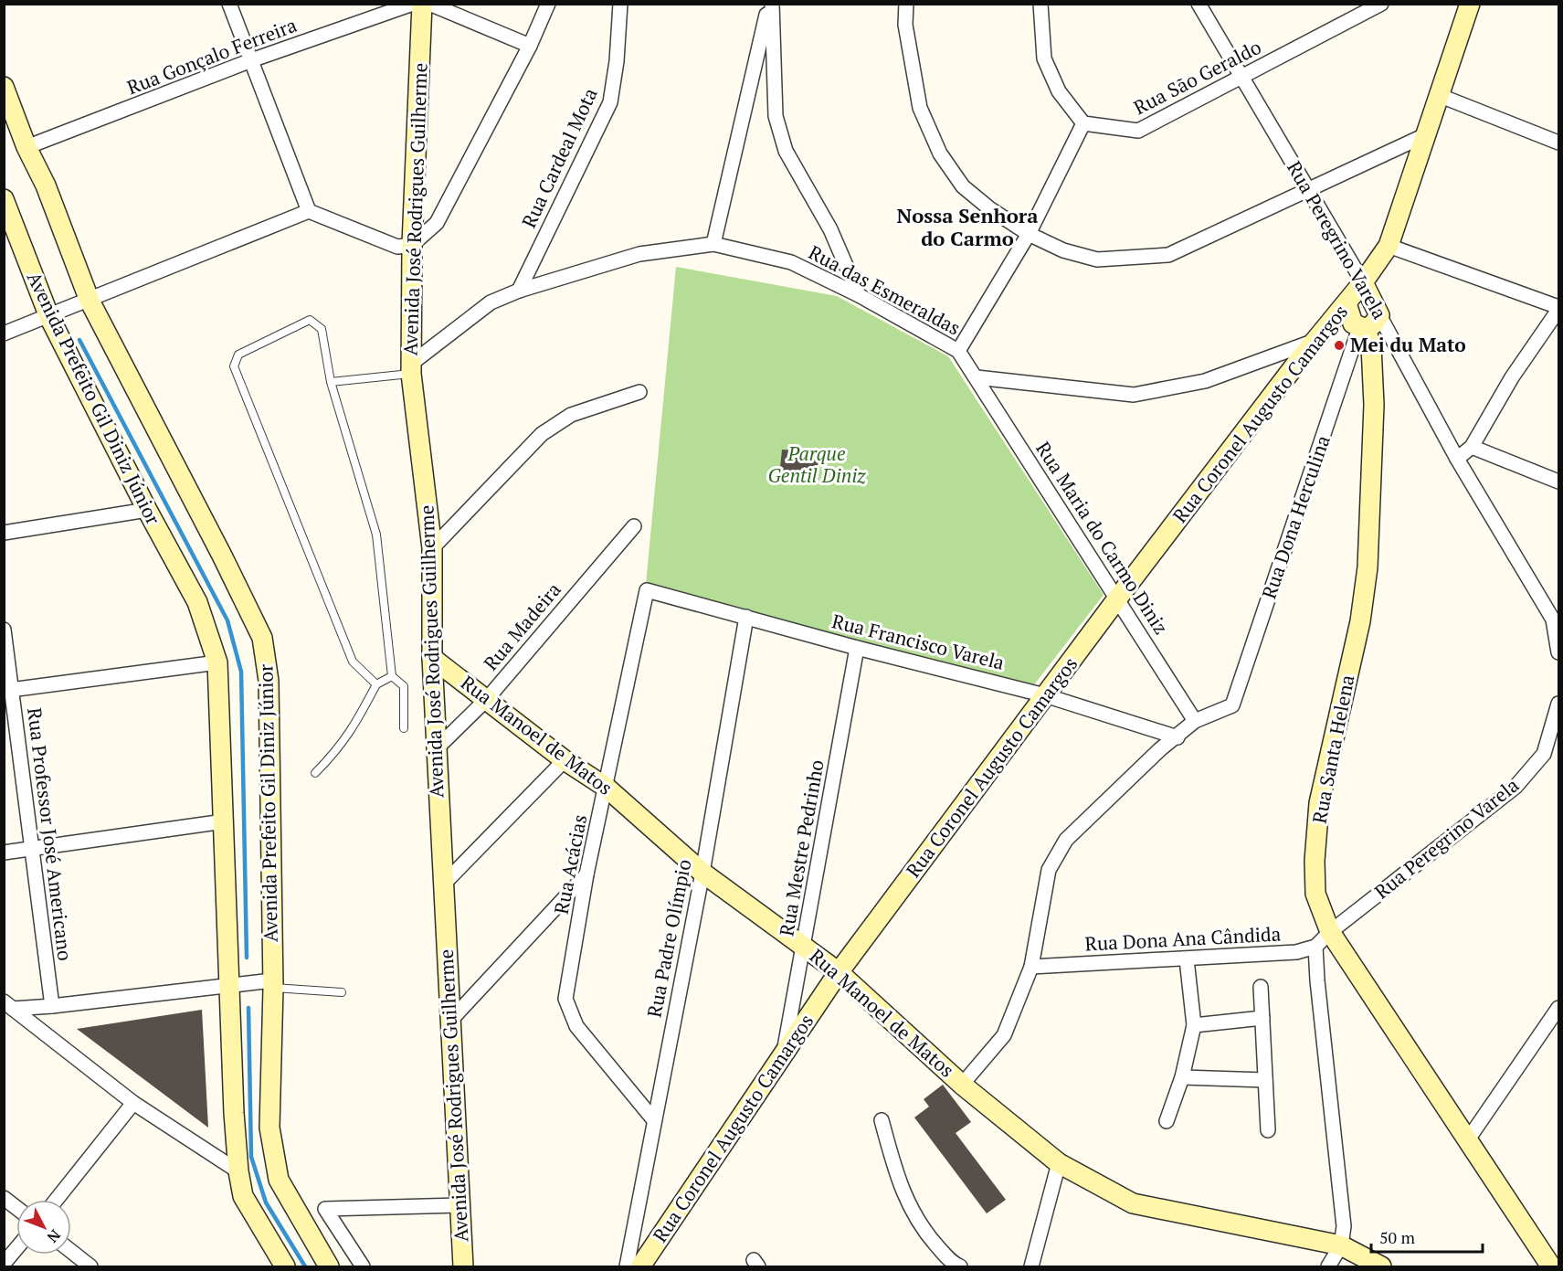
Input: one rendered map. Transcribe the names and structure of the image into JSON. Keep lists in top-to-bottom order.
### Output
{
  "streets": {
    "street": [
      "Rua Gonçalo Ferreira",
      "Rua São Geraldo",
      "Rua Cardeal Mota",
      "Avenida José Rodrigues Guilherme",
      "Rua Peregrino Varela",
      "Rua das Esmeraldas",
      "Avenida Prefeito Gil Diniz Júnior",
      "Rua Coronel Augusto Camargos",
      "Rua Dona Herculina",
      "Rua Maria do Carmo Diniz",
      "Rua Madeira",
      "Rua Francisco Varela",
      "Rua Manoel de Matos",
      "Rua Santa Helena",
      "Rua Professor José Americano",
      "Rua Mestre Pedrinho",
      "Rua Acácias",
      "Rua Padre Olímpio",
      "Rua Dona Ana Cândida"
    ]
  },
  "crossings": [
    ["Rua Gonçalo Ferreira", "Avenida Prefeito Gil Diniz Júnior"],
    ["Rua São Geraldo", "Rua Peregrino Varela"],
    ["Rua Cardeal Mota", "Rua das Esmeraldas"],
    ["Avenida José Rodrigues Guilherme", "Rua das Esmeraldas"],
    ["Avenida José Rodrigues Guilherme", "Rua Madeira"],
    ["Avenida José Rodrigues Guilherme", "Rua Manoel de Matos"],
    ["Rua Peregrino Varela", "Rua Coronel Augusto Camargos"],
    ["Rua Peregrino Varela", "Rua Santa Helena"],
    ["Rua das Esmeraldas", "Rua Maria do Carmo Diniz"],
    ["Rua Coronel Augusto Camargos", "Rua Dona Herculina"],
    ["Rua Coronel Augusto Camargos", "Rua Maria do Carmo Diniz"],
    ["Rua Coronel Augusto Camargos", "Rua Francisco Varela"],
    ["Rua Coronel Augusto Camargos", "Rua Manoel de Matos"],
    ["Rua Coronel Augusto Camargos", "Rua Santa Helena"],
    ["Rua Coronel Augusto Camargos", "Rua Mestre Pedrinho"],
    ["Rua Dona Herculina", "Rua Maria do Carmo Diniz"],
    ["Rua Dona Herculina", "Rua Santa Helena"],
    ["Rua Madeira", "Rua Manoel de Matos"],
    ["Rua Francisco Varela", "Rua Mestre Pedrinho"],
    ["Rua Francisco Varela", "Rua Acácias"],
    ["Rua Francisco Varela", "Rua Padre Olímpio"],
    ["Rua Manoel de Matos", "Rua Mestre Pedrinho"],
    ["Rua Manoel de Matos", "Rua Acácias"],
    ["Rua Manoel de Matos", "Rua Padre Olímpio"],
    ["Rua Acácias", "Rua Padre Olímpio"]
  ],
  "districts": ["Nossa Senhora do Carmo"],
  "parks": ["Parque Gentil Diniz"],
  "places": ["Mei du Mato"],
  "scale_bar": "50 m",
  "north": "bottom right"
}
